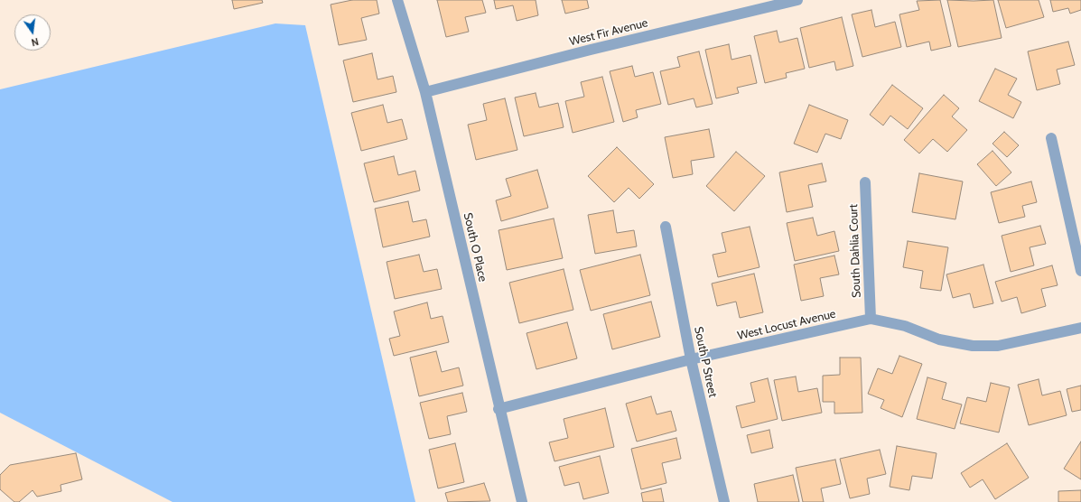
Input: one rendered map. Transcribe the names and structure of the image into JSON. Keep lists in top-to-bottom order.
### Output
{
  "streets": {
    "street": [
      "West Fir Avenue",
      "South O Place",
      "South Dahlia Court",
      "West Locust Avenue",
      "South P Street"
    ]
  },
  "crossings": [
    ["West Fir Avenue", "South O Place"],
    ["South O Place", "West Locust Avenue"],
    ["South Dahlia Court", "West Locust Avenue"],
    ["West Locust Avenue", "South P Street"]
  ],
  "north": "bottom"
}
